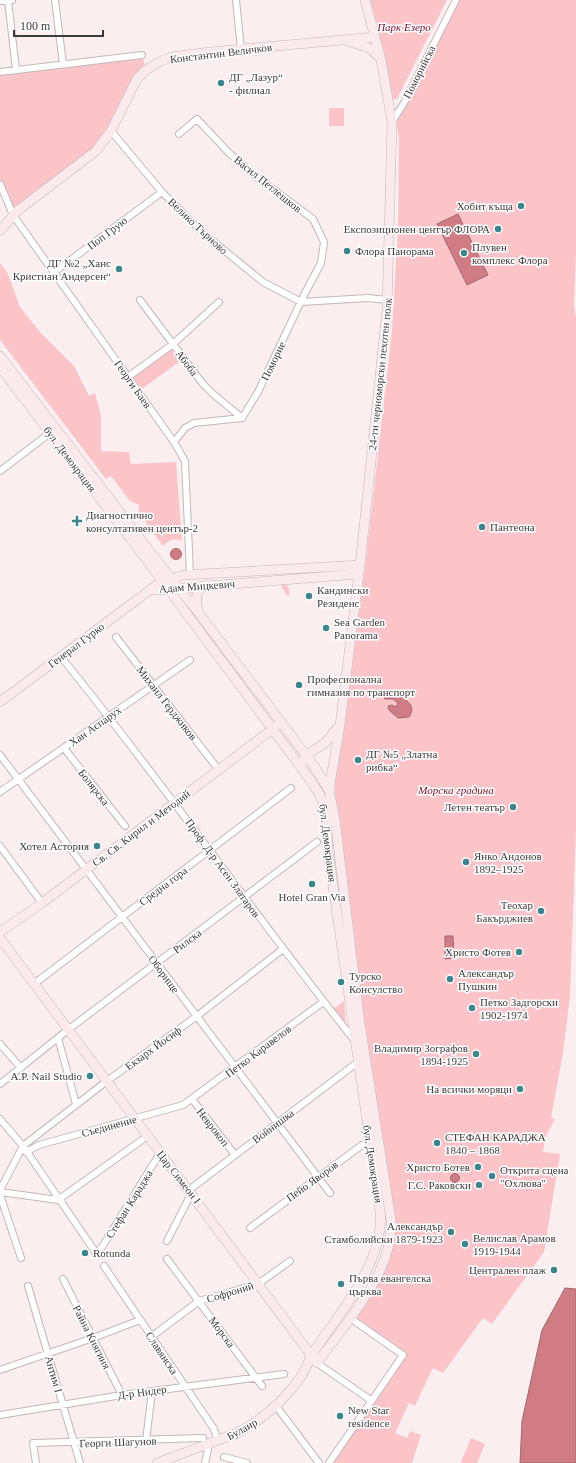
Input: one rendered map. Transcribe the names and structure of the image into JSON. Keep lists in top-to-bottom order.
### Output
{
  "streets": {
    "main road": [
      "Константин Величков",
      "24-ти черноморски пехотен полк",
      "бул. Демокрация",
      "Адам Мицкевич",
      "Генерал Гурко",
      "Св. Св. Кирил и Методий",
      "Цар Симеон I",
      "Булаир"
    ],
    "street": [
      "Поморийска",
      "Васил Петлешков",
      "Велико Търново",
      "Поп Грую",
      "Поморие",
      "Абоба",
      "Георги Баев",
      "Михаил Герджиков",
      "Хан Аспарух",
      "Болярска",
      "Проф. Д-р Асен Златаров",
      "Средна гора",
      "Рилска",
      "Оборище",
      "Екзарх Йосиф",
      "Петко Каравелов",
      "Съединение",
      "Войнишка",
      "Неврокоп",
      "Пейо Яворов",
      "Стефан Караджа",
      "Софроний",
      "Морска",
      "Райна Княгиня",
      "Славянска",
      "Антим I",
      "Д-р Нидер",
      "Георги Шагунов"
    ]
  },
  "crossings": [
    ["Константин Величков", "Велико Търново"],
    ["Константин Величков", "24-ти черноморски пехотен полк"],
    ["Константин Величков", "Георги Баев"],
    ["Поморийска", "24-ти черноморски пехотен полк"],
    ["Васил Петлешков", "Поморие"],
    ["Велико Търново", "Поп Грую"],
    ["Велико Търново", "Поморие"],
    ["Поп Грую", "Георги Баев"],
    ["Поморие", "Абоба"],
    ["24-ти черноморски пехотен полк", "бул. Демокрация"],
    ["24-ти черноморски пехотен полк", "Адам Мицкевич"],
    ["Георги Баев", "Адам Мицкевич"],
    ["бул. Демокрация", "Адам Мицкевич"],
    ["бул. Демокрация", "Св. Св. Кирил и Методий"],
    ["бул. Демокрация", "Проф. Д-р Асен Златаров"],
    ["бул. Демокрация", "Войнишка"],
    ["бул. Демокрация", "Цар Симеон I"],
    ["бул. Демокрация", "Пейо Яворов"],
    ["бул. Демокрация", "Булаир"],
    ["Адам Мицкевич", "Генерал Гурко"],
    ["Генерал Гурко", "Проф. Д-р Асен Златаров"],
    ["Михаил Герджиков", "Хан Аспарух"],
    ["Михаил Герджиков", "Св. Св. Кирил и Методий"],
    ["Хан Аспарух", "Болярска"],
    ["Хан Аспарух", "Проф. Д-р Асен Златаров"],
    ["Хан Аспарух", "Оборище"],
    ["Св. Св. Кирил и Методий", "Проф. Д-р Асен Златаров"],
    ["Св. Св. Кирил и Методий", "Оборище"],
    ["Проф. Д-р Асен Златаров", "Средна гора"],
    ["Проф. Д-р Асен Златаров", "Рилска"],
    ["Проф. Д-р Асен Златаров", "Екзарх Йосиф"],
    ["Проф. Д-р Асен Златаров", "Петко Каравелов"],
    ["Средна гора", "Оборище"],
    ["Средна гора", "Цар Симеон I"],
    ["Рилска", "Оборище"],
    ["Рилска", "Цар Симеон I"],
    ["Оборище", "Екзарх Йосиф"],
    ["Оборище", "Петко Каравелов"],
    ["Оборище", "Войнишка"],
    ["Оборище", "Пейо Яворов"],
    ["Екзарх Йосиф", "Цар Симеон I"],
    ["Петко Каравелов", "Съединение"],
    ["Петко Каравелов", "Неврокоп"],
    ["Съединение", "Неврокоп"],
    ["Съединение", "Цар Симеон I"],
    ["Войнишка", "Неврокоп"],
    ["Войнишка", "Цар Симеон I"],
    ["Цар Симеон I", "Стефан Караджа"],
    ["Цар Симеон I", "Софроний"],
    ["Цар Симеон I", "Булаир"],
    ["Софроний", "Морска"],
    ["Софроний", "Славянска"],
    ["Морска", "Д-р Нидер"],
    ["Райна Княгиня", "Д-р Нидер"],
    ["Славянска", "Д-р Нидер"],
    ["Славянска", "Булаир"],
    ["Антим I", "Д-р Нидер"],
    ["Антим I", "Георги Шагунов"],
    ["Булаир", "Георги Шагунов"]
  ],
  "parks": ["Парк Езеро", "Морска градина"],
  "places": {
    "other": [
      "ДГ „Лазур“ - филиал",
      "Хобит къща",
      "Експозиционен център ФЛОРА",
      "Флора Панорама",
      "Плувен комплекс Флора",
      "ДГ №2 „Ханс Кристиан Андерсен“",
      "Пантеона",
      "Кандински Резиденс",
      "Sea Garden Panorama",
      "Професионална гимназия по транспорт",
      "ДГ №5 „Златна рибка“",
      "Летен театър",
      "Хотел Астория",
      "Янко Андонов 1892–1925",
      "Hotel Gran Via",
      "Теохар Бакърджиев",
      "Христо Фотев",
      "Александър Пушкин",
      "Турско Консулство",
      "Петко Задгорски 1902-1974",
      "Владимир Зографов 1894-1925",
      "A.P. Nail Studio",
      "На всички моряци",
      "СТЕФАН КАРАДЖА 1840 – 1868",
      "Христо Ботев",
      "Открита сцена \"Охлюва\"",
      "Г.С. Раковски",
      "Александър Стамболийски 1879-1923",
      "Велислав Арамов 1919-1944",
      "Rotunda",
      "Централен плаж",
      "Първа евангелска църква",
      "New Star residence"
    ],
    "health": ["Диагностично консултативен център-2"]
  },
  "scale_bar": "100 m"
}
